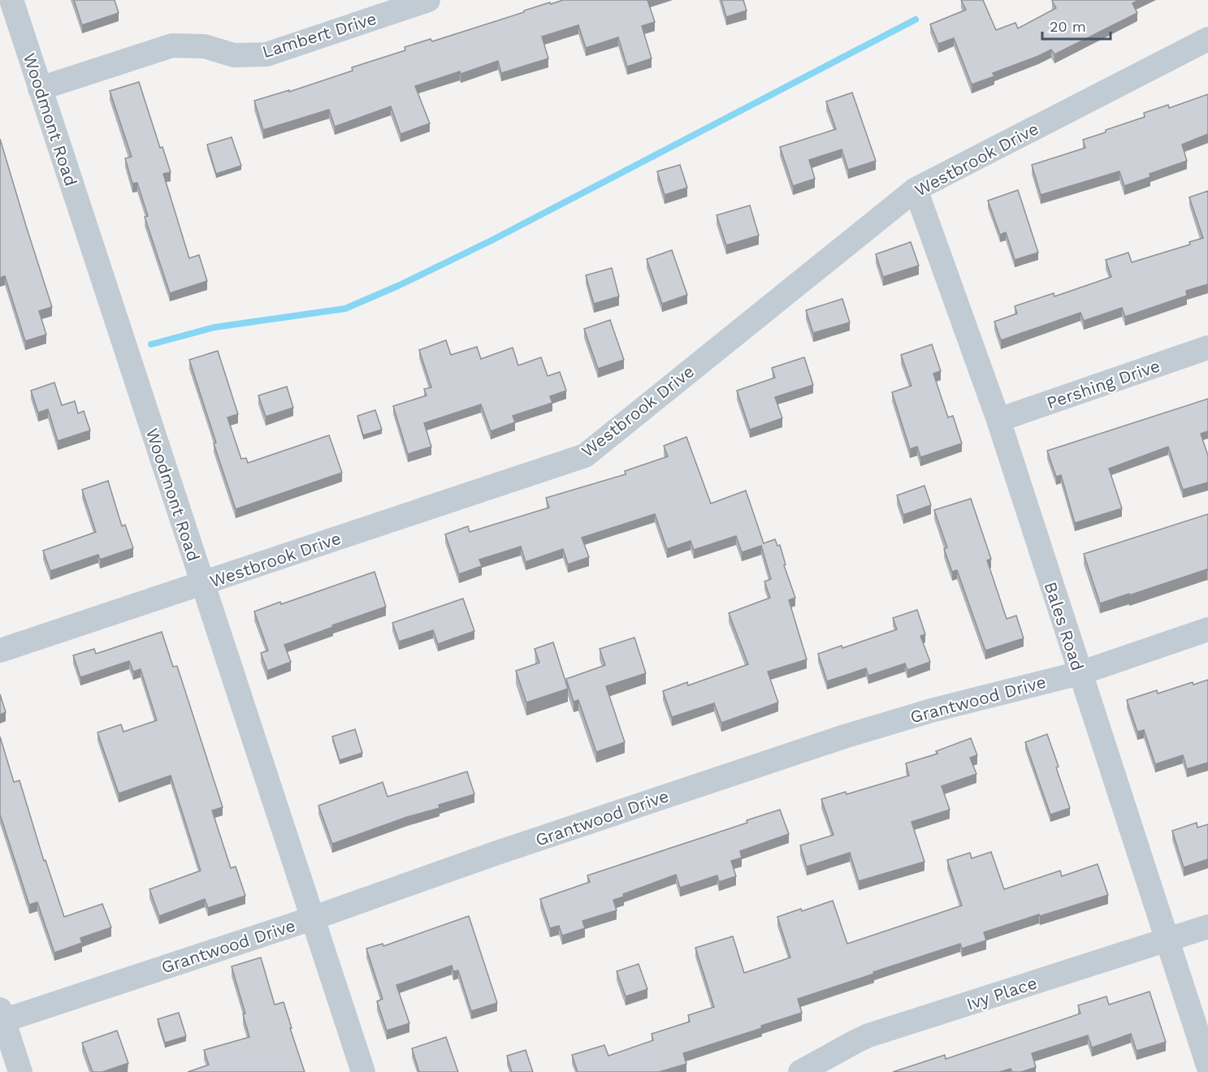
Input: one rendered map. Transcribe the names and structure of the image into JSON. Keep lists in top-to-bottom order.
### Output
{
  "streets": {
    "street": [
      "Lambert Drive",
      "Woodmont Road",
      "Westbrook Drive",
      "Pershing Drive",
      "Bales Road",
      "Grantwood Drive",
      "Ivy Place"
    ]
  },
  "crossings": [
    ["Lambert Drive", "Woodmont Road"],
    ["Woodmont Road", "Westbrook Drive"],
    ["Woodmont Road", "Grantwood Drive"],
    ["Westbrook Drive", "Bales Road"],
    ["Pershing Drive", "Bales Road"],
    ["Bales Road", "Grantwood Drive"],
    ["Bales Road", "Ivy Place"]
  ],
  "scale_bar": "20 m"
}
